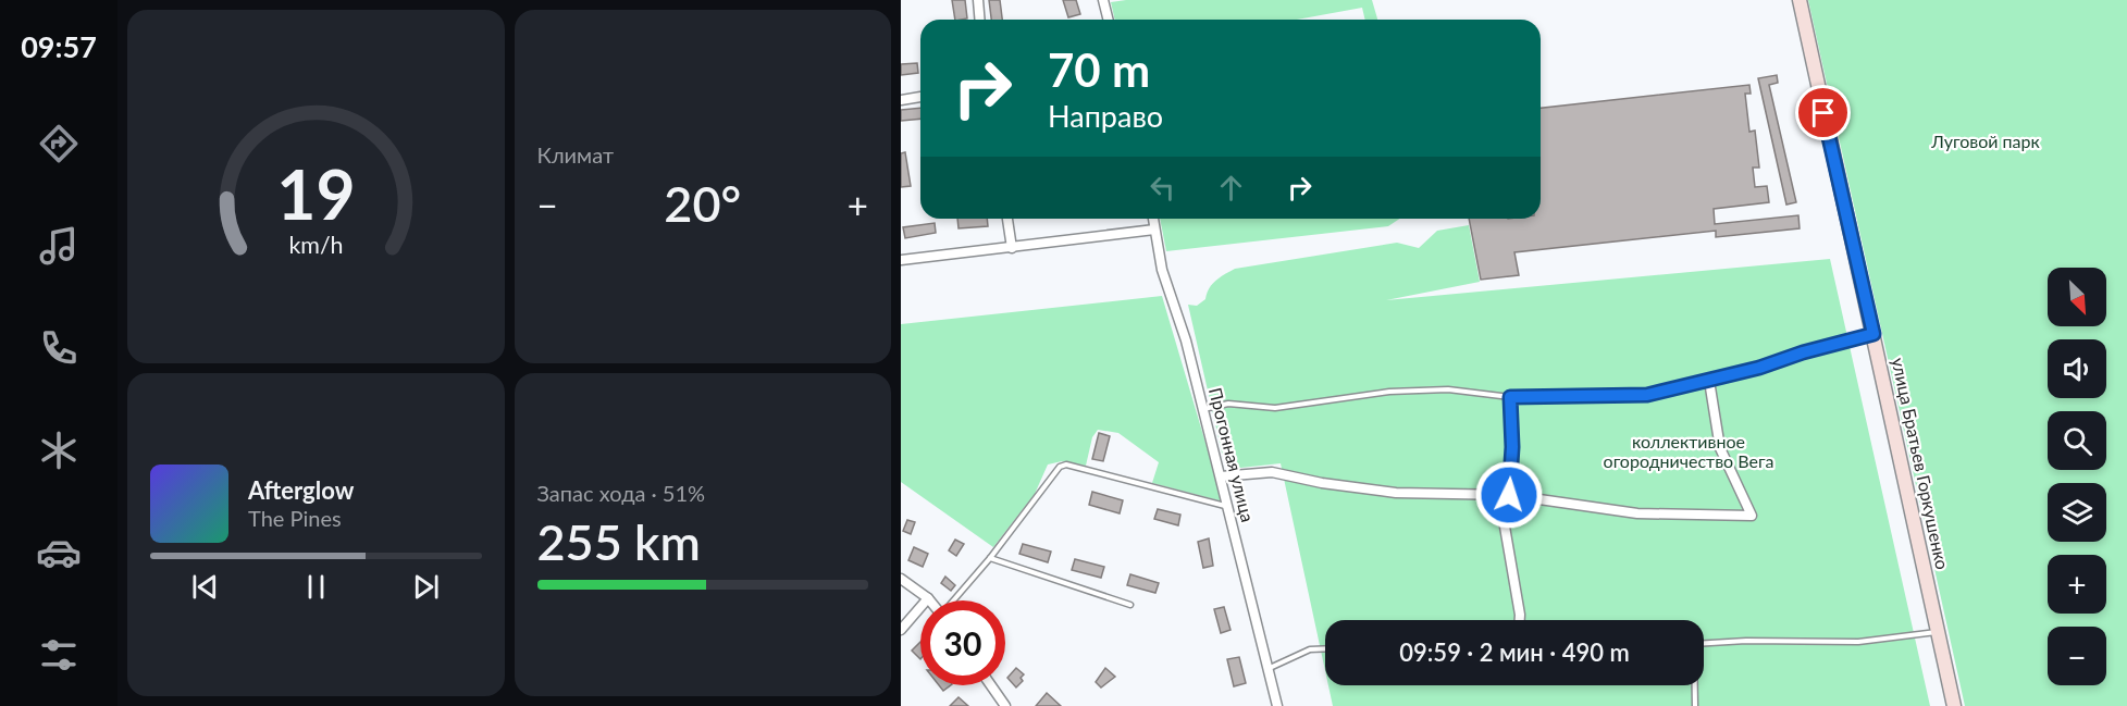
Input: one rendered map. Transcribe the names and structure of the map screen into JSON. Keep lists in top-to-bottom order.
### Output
{
  "streets": {
    "street": ["Прогонная улица", "улица Братьев Горкушенко"]
  },
  "parks": ["Луговой парк", "коллективное огородничество Вега"],
  "north": "bottom right",
  "page": {
    "tabs": "09:57",
    "tile": [
      "Климат",
      ["Запас хода · 51%", "255 km"]
    ],
    "turn": ["70 m", "Направо"],
    "heat": ["−", "20°", "+"],
    "map_buttons": ["+", "−"],
    "song": ["Afterglow", "The Pines"],
    "limit": "30",
    "trip": "09:59 · 2 мин · 490 m",
    "gauge": ["19", "km/h"]
  }
}
